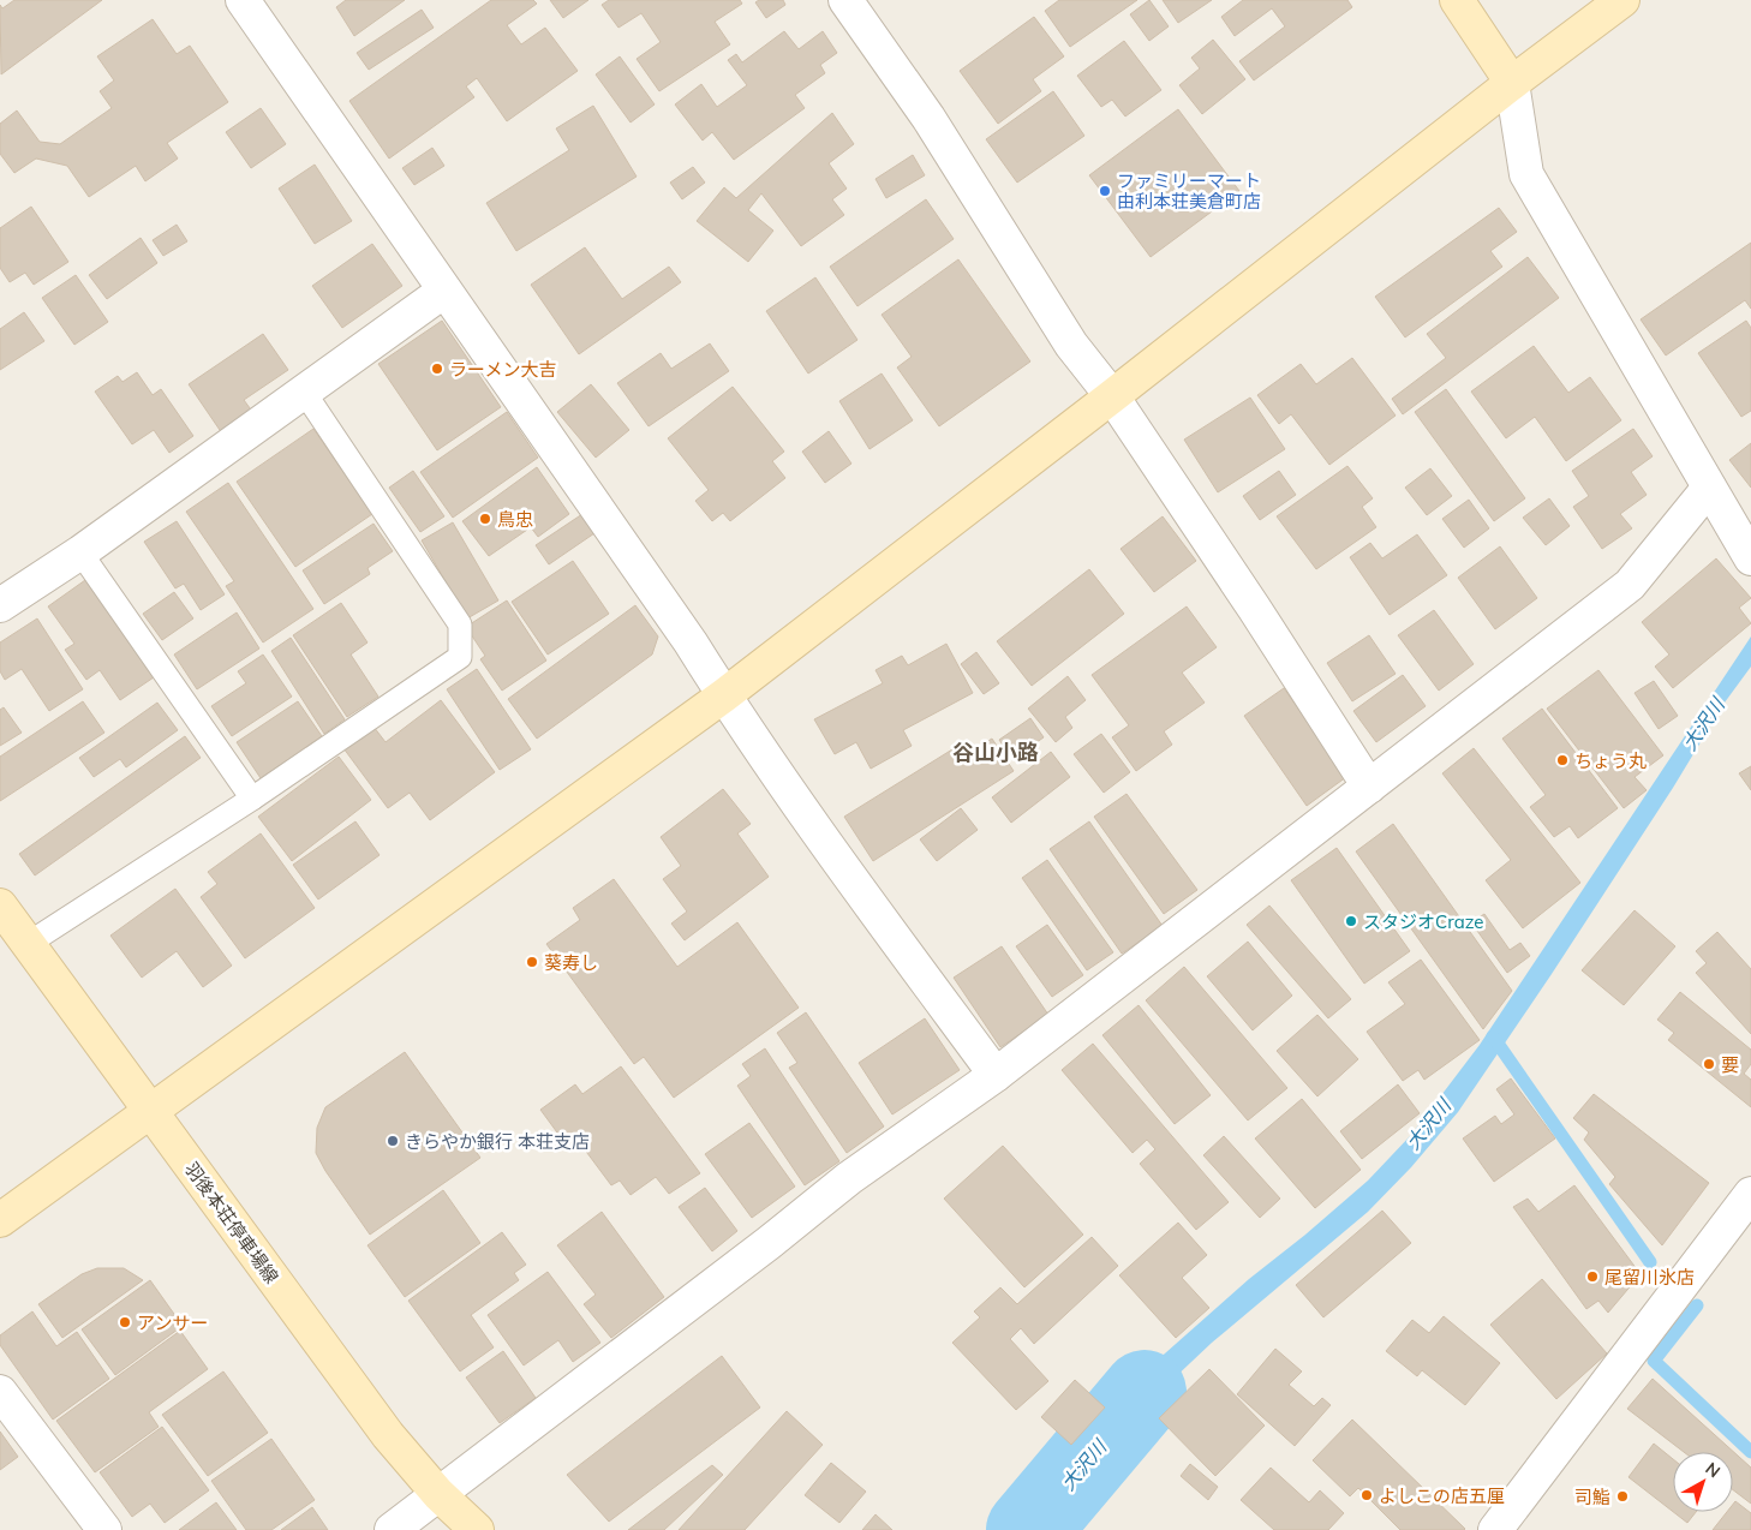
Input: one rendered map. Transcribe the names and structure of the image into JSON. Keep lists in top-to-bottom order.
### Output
{
  "streets": {
    "street": ["羽後本荘停車場線"]
  },
  "districts": ["谷山小路"],
  "water": ["大沢川"],
  "places": [
    "ファミリーマート 由利本荘美倉町店",
    "ラーメン大吉",
    "鳥忠",
    "ちょう丸",
    "スタジオCraze",
    "葵寿し",
    "要",
    "きらやか銀行 本荘支店",
    "尾留川氷店",
    "アンサー",
    "よしこの店五厘",
    "司鮨"
  ],
  "north": "top right"
}
